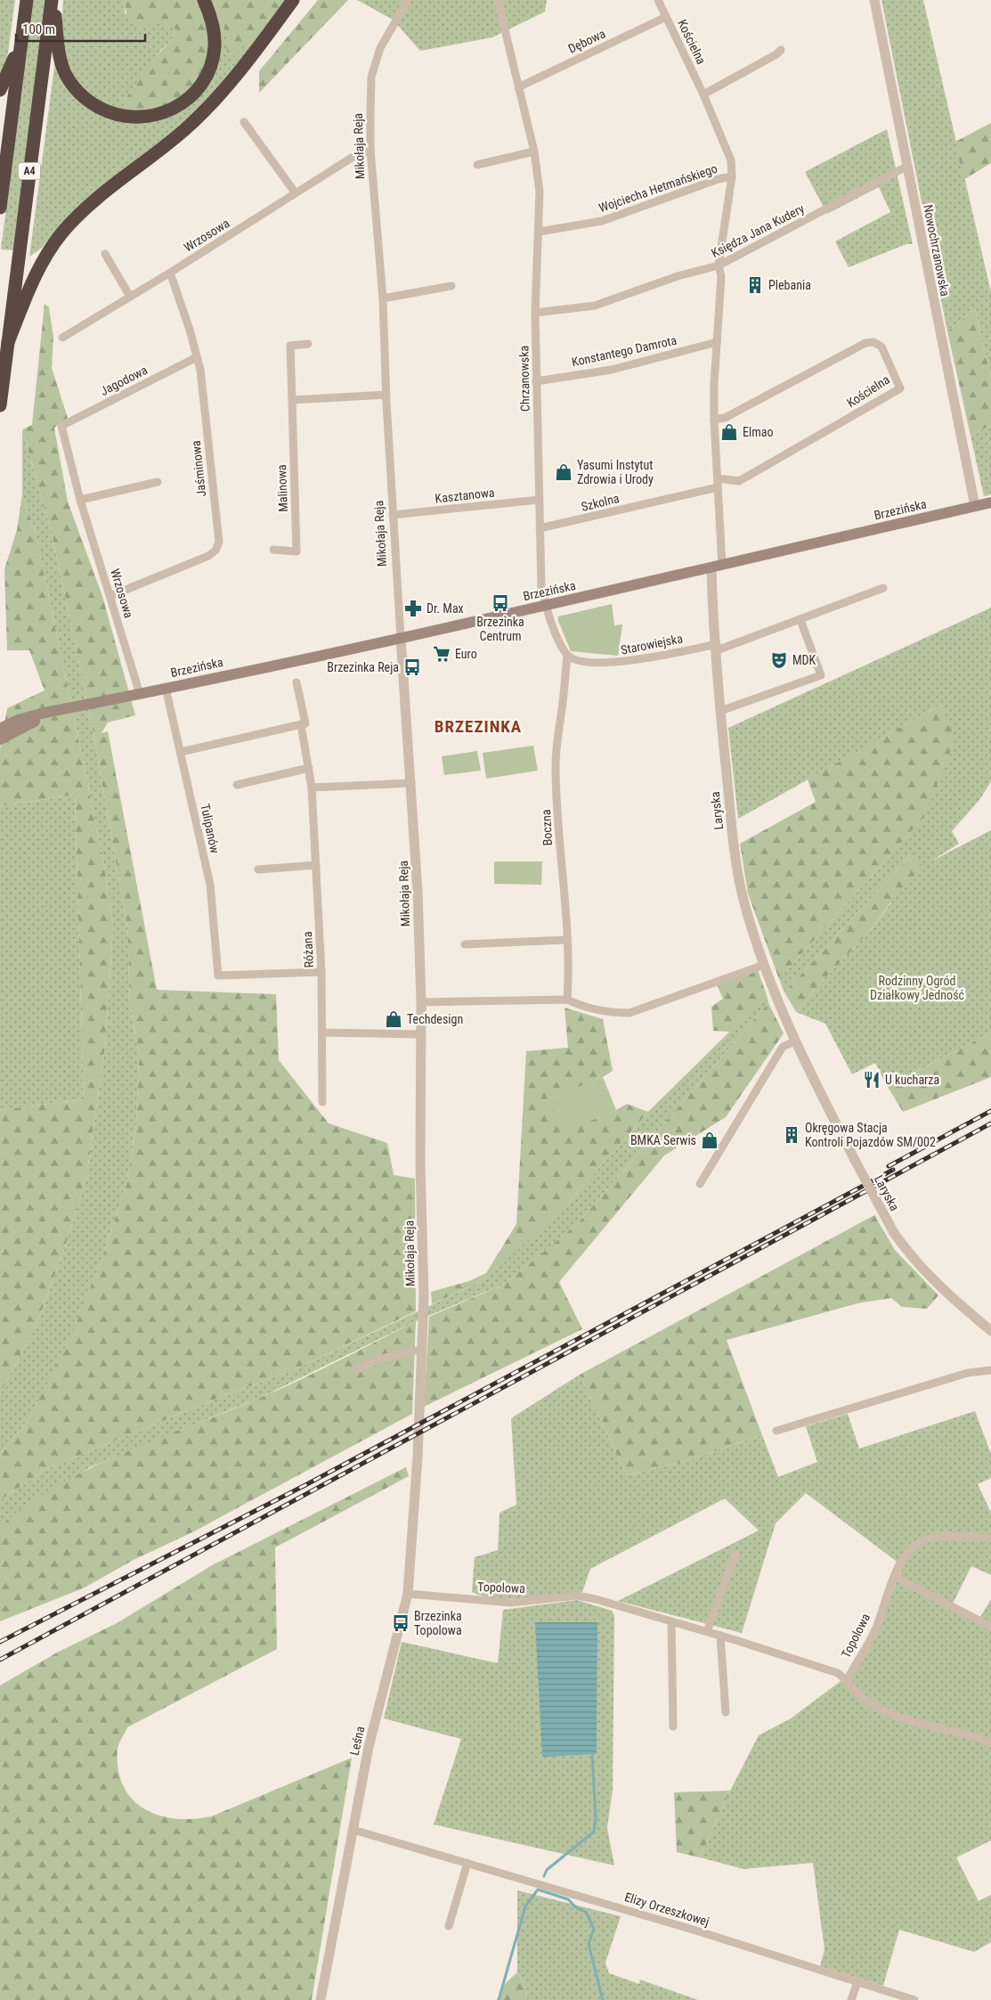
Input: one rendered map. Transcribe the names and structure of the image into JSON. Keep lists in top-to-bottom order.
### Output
{
  "streets": {
    "highway": ["A4"],
    "main road": ["Brzezińska"],
    "street": [
      "Dębowa",
      "Kościelna",
      "Mikołaja Reja",
      "Wojciecha Hetmańskiego",
      "Księdza Jana Kudery",
      "Wrzosowa",
      "Nowochrzanowska",
      "Konstantego Damrota",
      "Chrzanowska",
      "Jagodowa",
      "Jaśminowa",
      "Malinowa",
      "Kasztanowa",
      "Szkolna",
      "Starowiejska",
      "Laryska",
      "Boczna",
      "Tulipanów",
      "Różana",
      "Topolowa",
      "Leśna",
      "Elizy Orzeszkowej"
    ]
  },
  "crossings": [
    ["Dębowa", "Kościelna"],
    ["Dębowa", "Chrzanowska"],
    ["Kościelna", "Wojciecha Hetmańskiego"],
    ["Kościelna", "Księdza Jana Kudery"],
    ["Kościelna", "Konstantego Damrota"],
    ["Kościelna", "Szkolna"],
    ["Kościelna", "Brzezińska"],
    ["Kościelna", "Laryska"],
    ["Mikołaja Reja", "Wrzosowa"],
    ["Mikołaja Reja", "Kasztanowa"],
    ["Mikołaja Reja", "Brzezińska"],
    ["Mikołaja Reja", "Leśna"],
    ["Wojciecha Hetmańskiego", "Chrzanowska"],
    ["Księdza Jana Kudery", "Nowochrzanowska"],
    ["Księdza Jana Kudery", "Chrzanowska"],
    ["Wrzosowa", "Jagodowa"],
    ["Wrzosowa", "Jaśminowa"],
    ["Wrzosowa", "Brzezińska"],
    ["Nowochrzanowska", "Brzezińska"],
    ["Konstantego Damrota", "Chrzanowska"],
    ["Chrzanowska", "Kasztanowa"],
    ["Chrzanowska", "Szkolna"],
    ["Chrzanowska", "Brzezińska"],
    ["Jagodowa", "Jaśminowa"],
    ["Brzezińska", "Laryska"],
    ["Brzezińska", "Tulipanów"],
    ["Starowiejska", "Laryska"],
    ["Starowiejska", "Boczna"],
    ["Tulipanów", "Różana"],
    ["Topolowa", "Leśna"],
    ["Leśna", "Elizy Orzeszkowej"]
  ],
  "districts": ["BRZEZINKA"],
  "parks": ["Rodzinny Ogród Działkowy Jedność"],
  "places": {
    "building": ["Plebania", "Okręgowa Stacja Kontroli Pojazdów SM/002"],
    "shop": [
      "Elmao",
      "Yasumi Instytut Zdrowia i Urody",
      "Techdesign",
      "BMKA Serwis"
    ],
    "bus stop": ["Brzezinka Centrum", "Brzezinka Reja", "Brzezinka Topolowa"],
    "pharmacy": ["Dr. Max"],
    "supermarket": ["Euro"],
    "theatre": ["MDK"],
    "restaurant": ["U kucharza"]
  },
  "scale_bar": "100 m"
}
